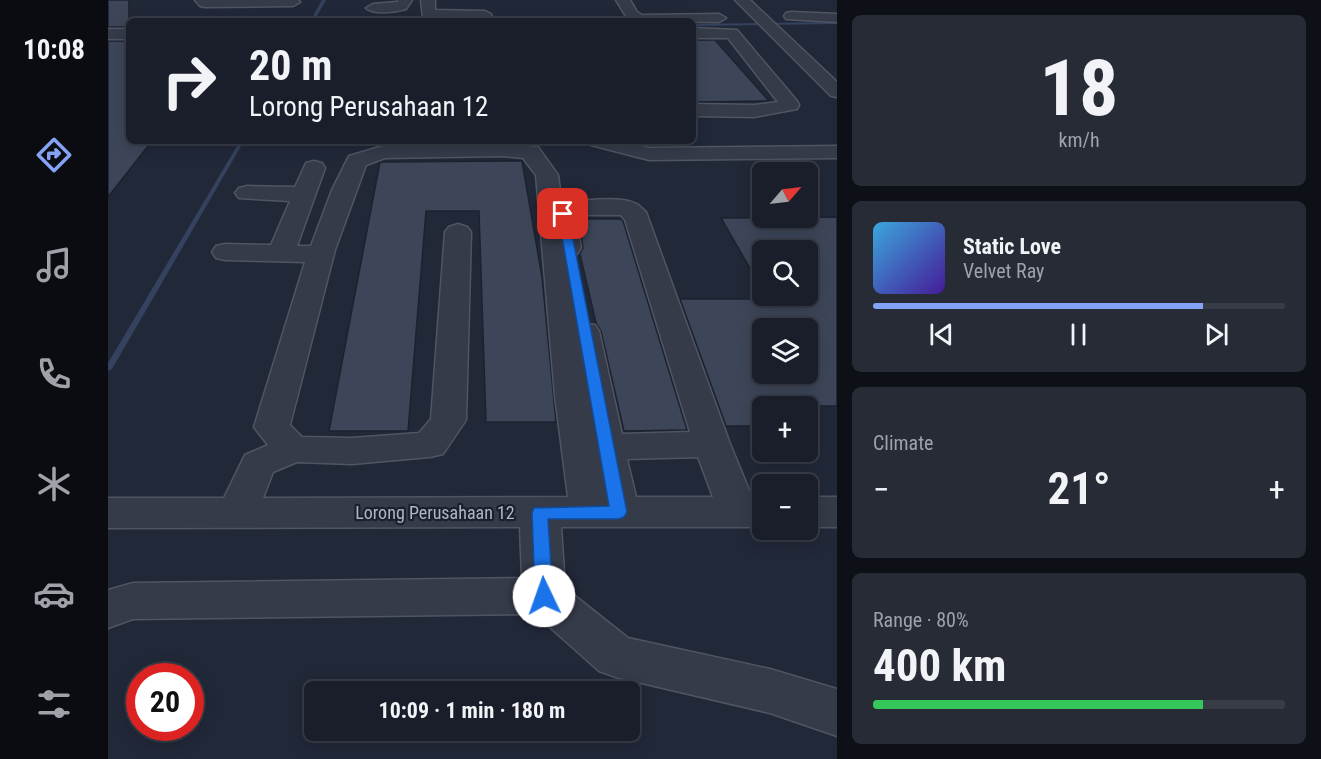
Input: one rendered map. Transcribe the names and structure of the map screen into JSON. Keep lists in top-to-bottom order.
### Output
{
  "streets": {
    "street": ["Lorong Perusahaan 12"]
  },
  "north": "top right",
  "page": {
    "tabs": "10:08",
    "tile": [
      ["18", "km/h"],
      "Climate",
      ["Range · 80%", "400 km"]
    ],
    "turn": ["20 m", "Lorong Perusahaan 12"],
    "map_buttons": ["+", "−"],
    "song": ["Static Love", "Velvet Ray"],
    "heat": ["−", "21°", "+"],
    "limit": "20",
    "trip": "10:09 · 1 min · 180 m"
  }
}
